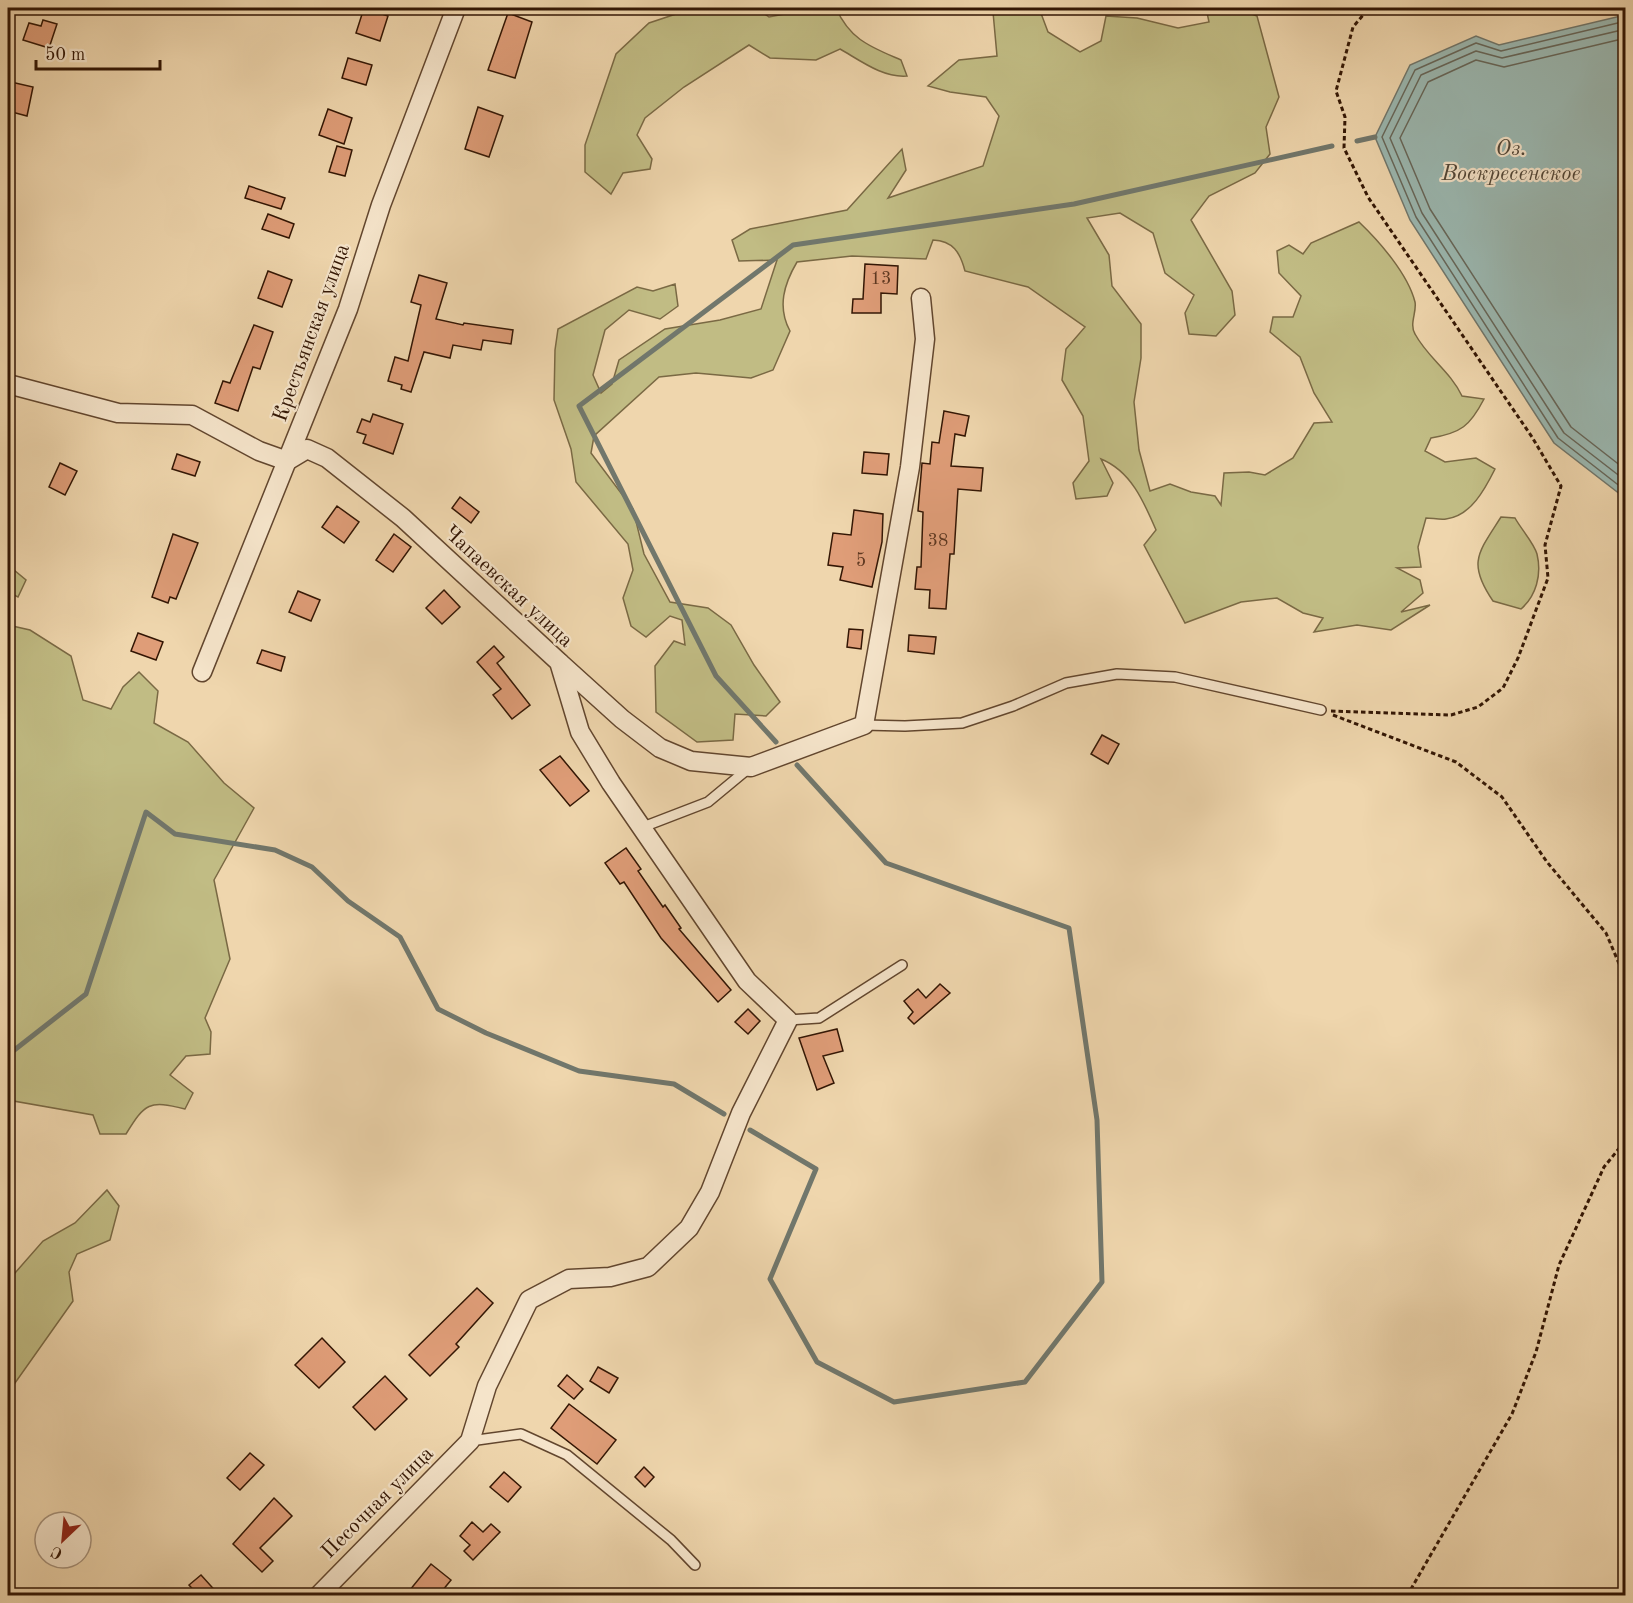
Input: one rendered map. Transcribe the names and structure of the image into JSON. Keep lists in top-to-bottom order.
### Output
{
  "streets": {
    "street": ["Крестьянская улица", "Чапаевская улица", "Песочная улица"]
  },
  "crossings": [
    ["Крестьянская улица", "Чапаевская улица"]
  ],
  "water": ["Оз. Воскресенское"],
  "house_numbers": ["13", "38", "5"],
  "scale_bar": "50 m",
  "north": "bottom left"
}
